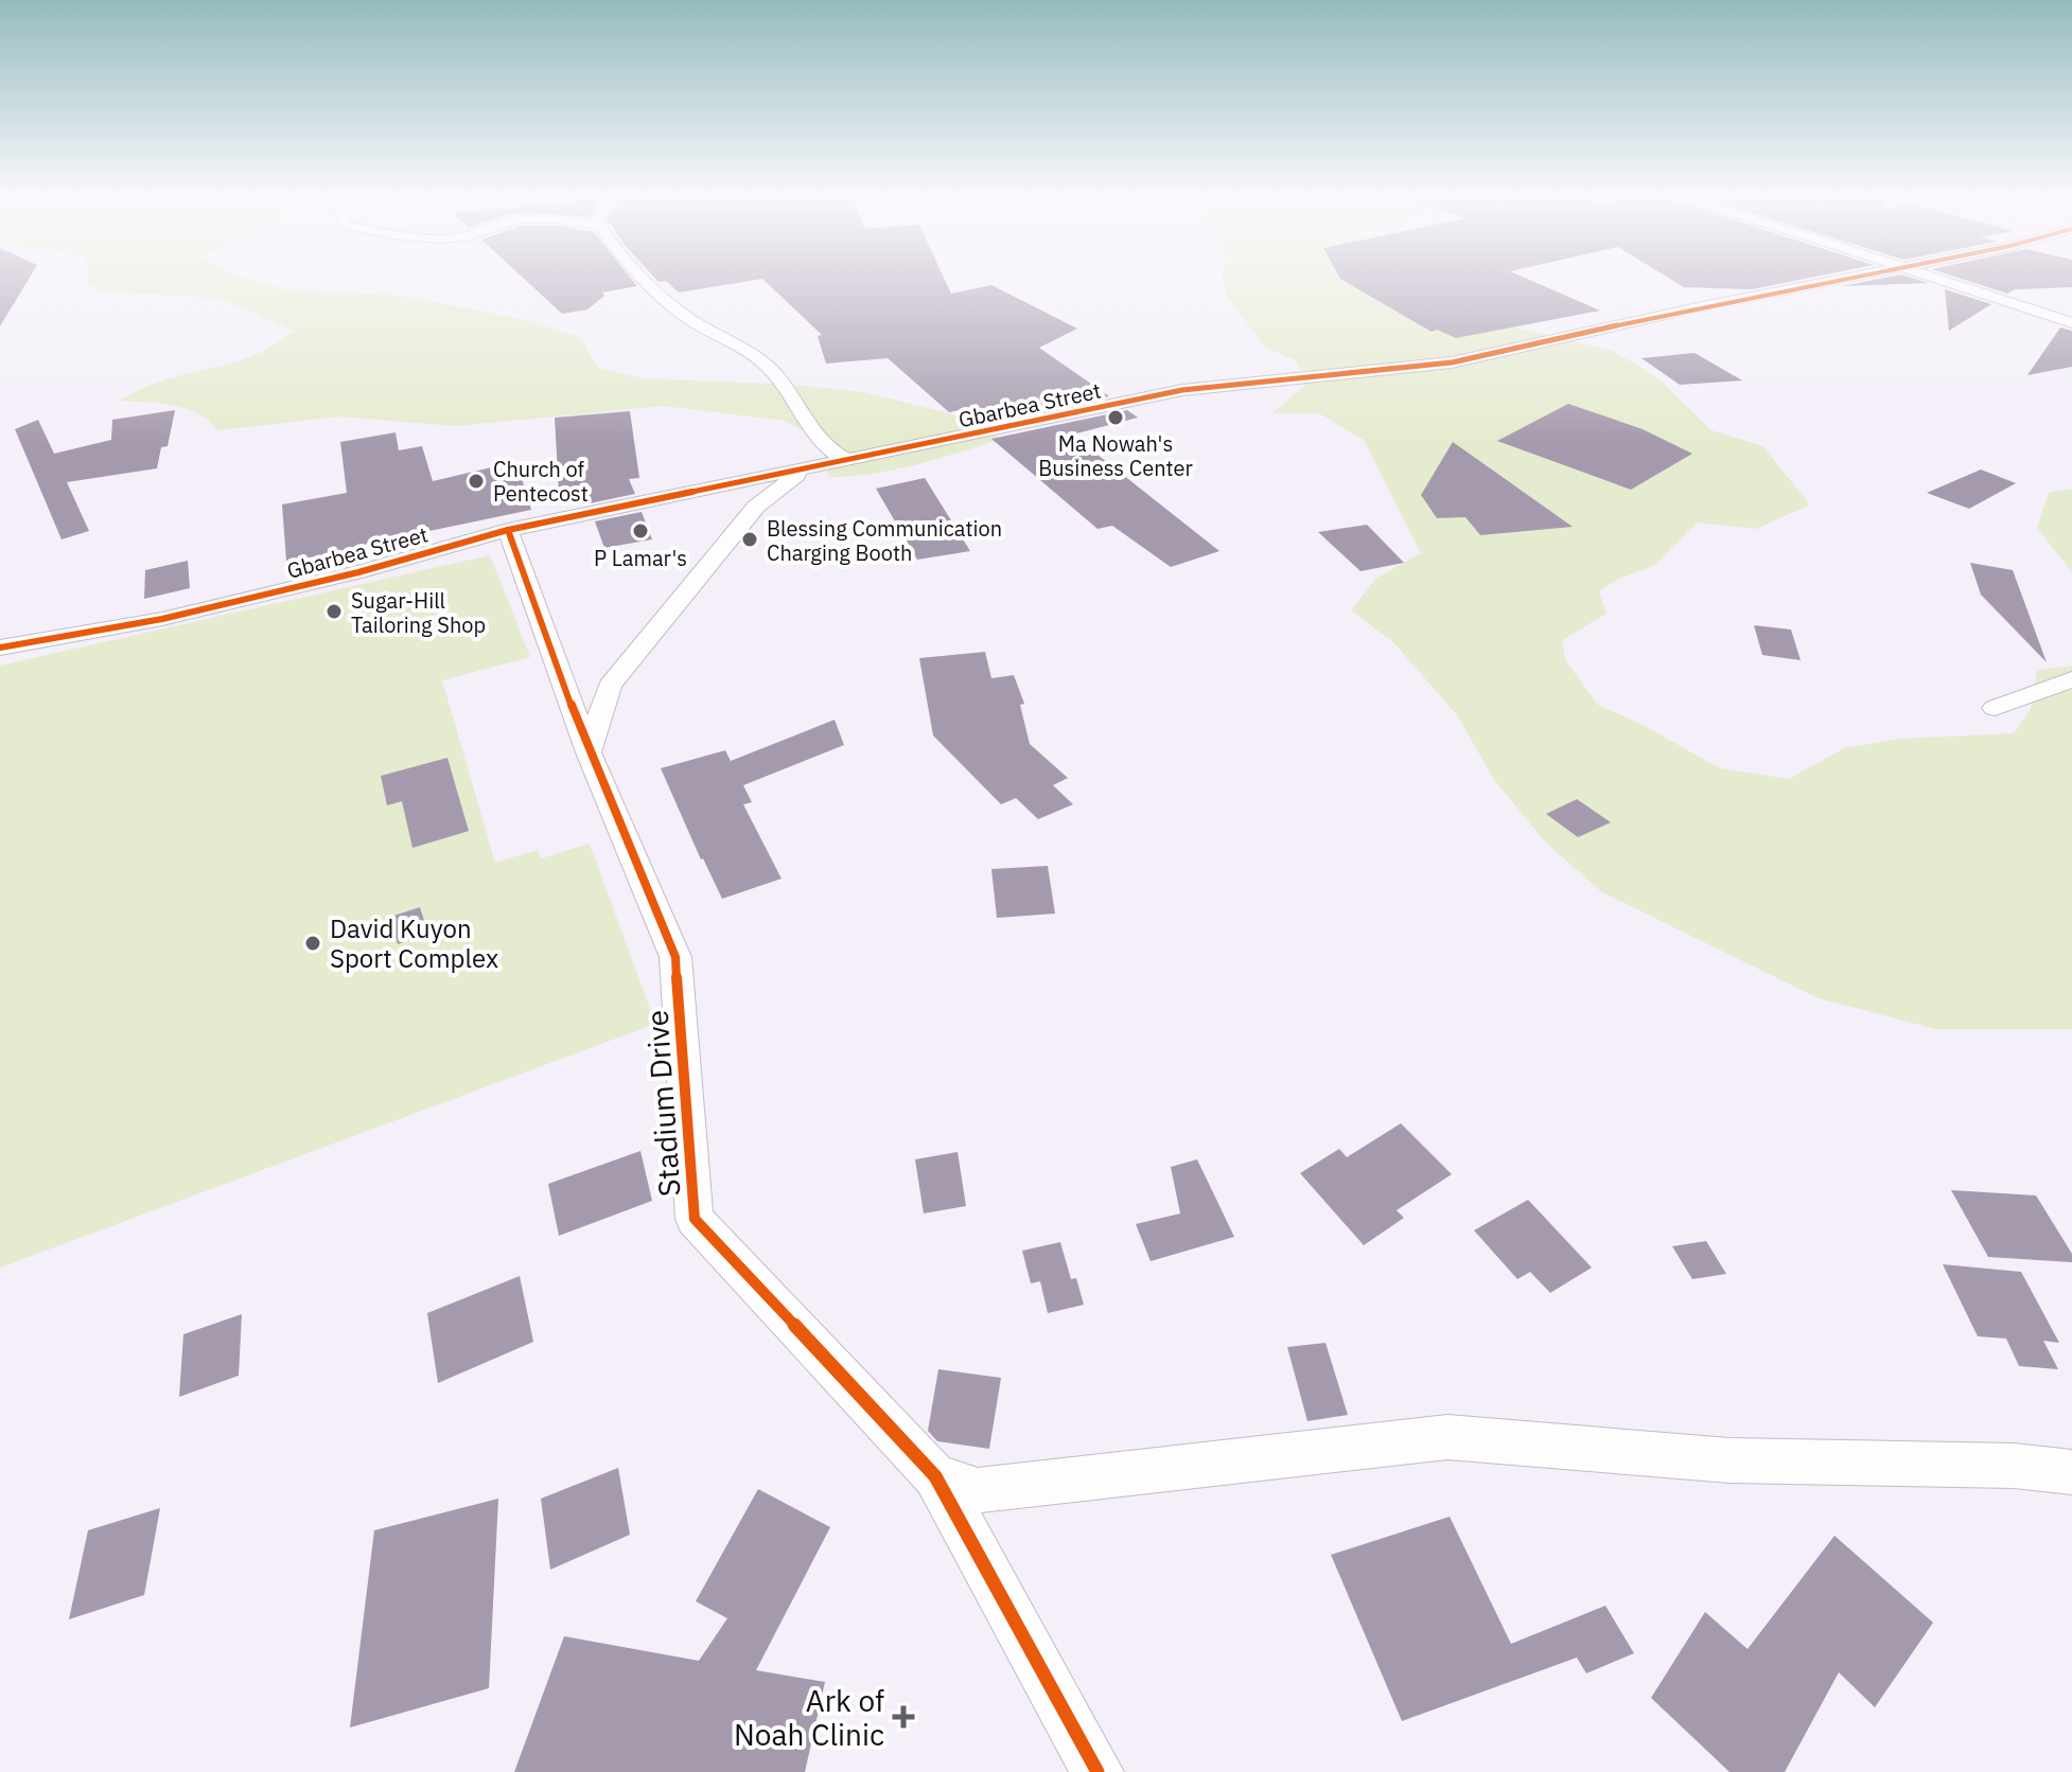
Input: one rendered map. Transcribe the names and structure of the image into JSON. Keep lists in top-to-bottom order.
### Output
{
  "streets": {
    "street": ["Gbarbea Street", "Stadium Drive"]
  },
  "crossings": [
    ["Gbarbea Street", "Stadium Drive"]
  ],
  "places": {
    "other": [
      "Ma Nowah's Business Center",
      "Church of Pentecost",
      "P Lamar's",
      "Blessing Communication Charging Booth",
      "Sugar-Hill Tailoring Shop",
      "David Kuyon Sport Complex"
    ],
    "health": ["Ark of Noah Clinic"]
  }
}
